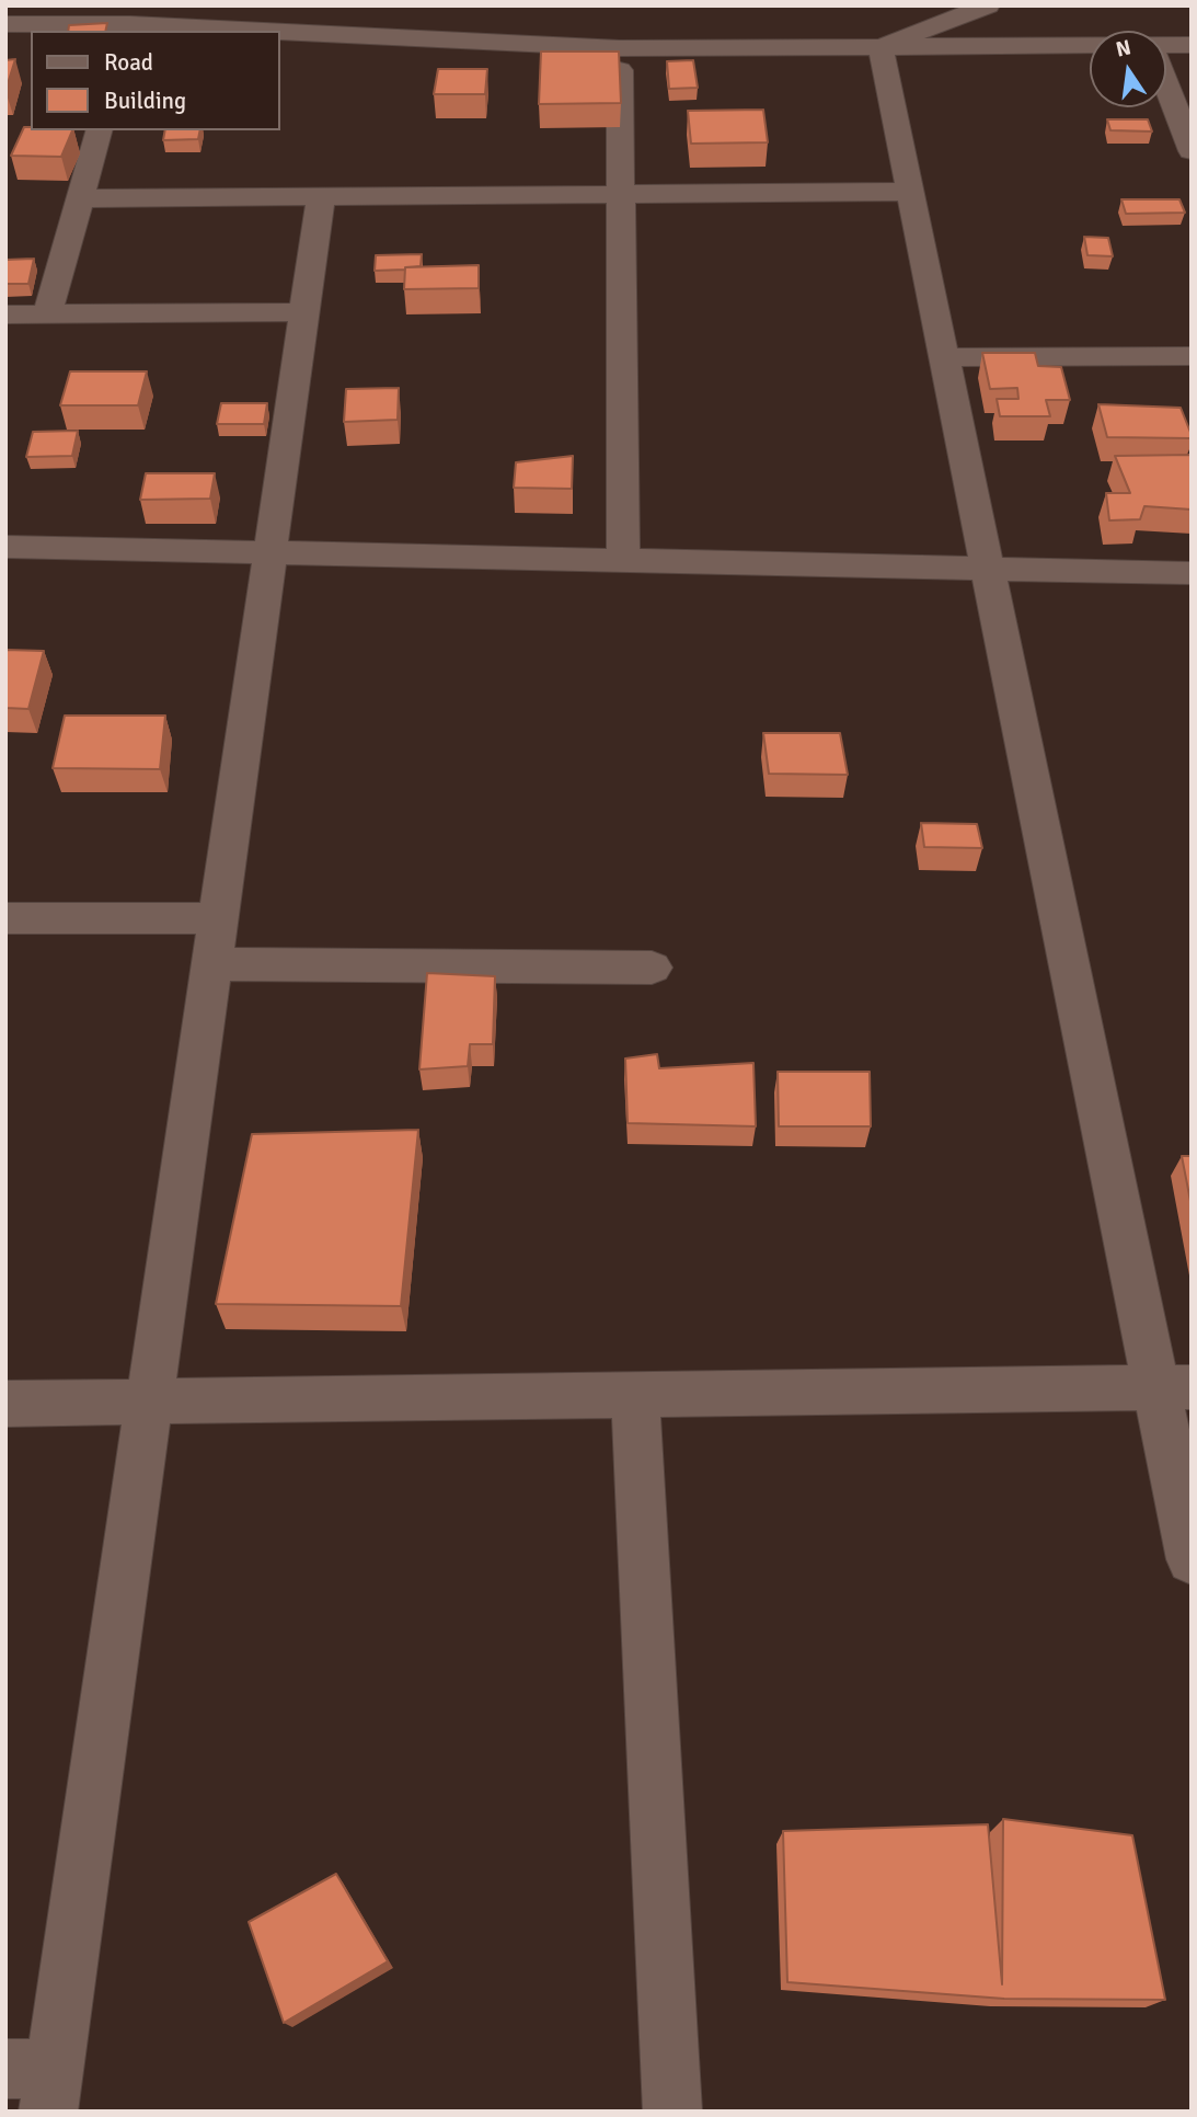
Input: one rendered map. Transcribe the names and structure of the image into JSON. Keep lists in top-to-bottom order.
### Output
{
  "legend": ["Road", "Building"],
  "north": "top"
}
